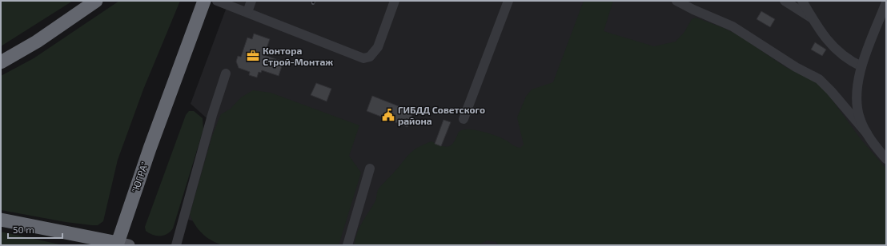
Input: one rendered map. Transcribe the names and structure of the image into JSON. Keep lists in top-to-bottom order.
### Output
{
  "streets": {
    "highway": ["\"ЮГРА\""]
  },
  "places": {
    "office": ["Контора Строй-Монтаж"],
    "public building": ["ГИБДД Советского района"]
  },
  "scale_bar": "50 m"
}
